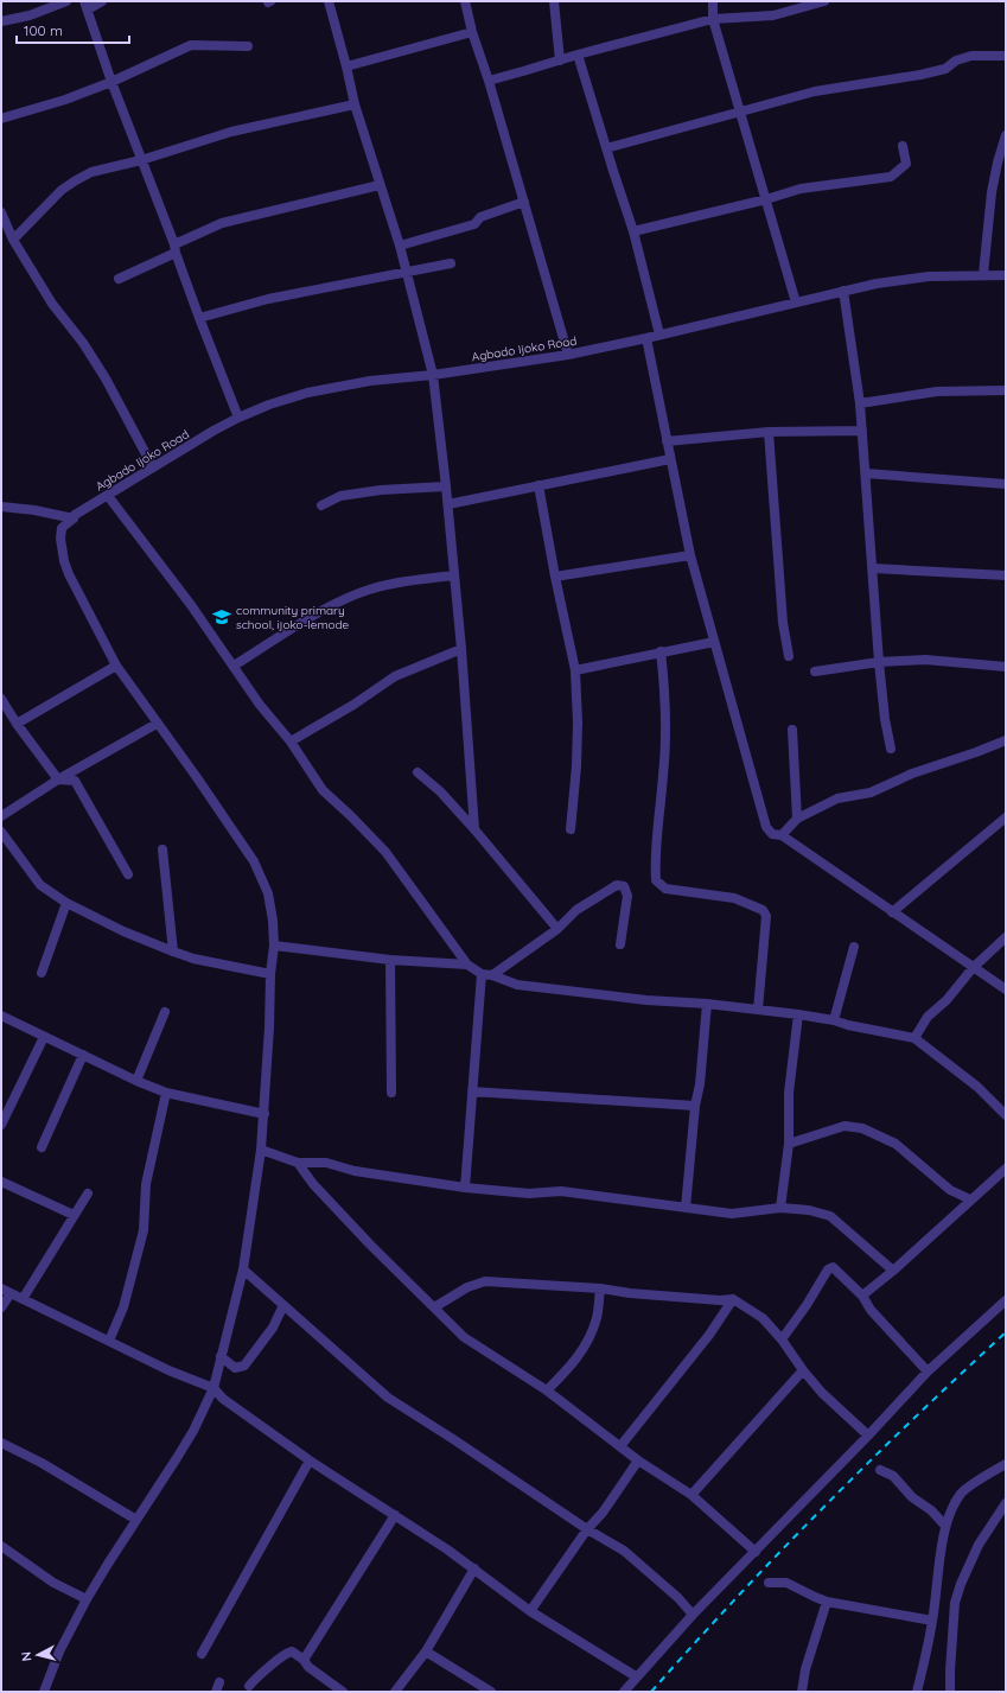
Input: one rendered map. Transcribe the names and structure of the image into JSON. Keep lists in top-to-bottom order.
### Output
{
  "streets": {
    "street": ["Agbado Ijoko Road"]
  },
  "places": {
    "school or university": ["community primary school, ijoko-lemode"]
  },
  "scale_bar": "100 m",
  "north": "left"
}
